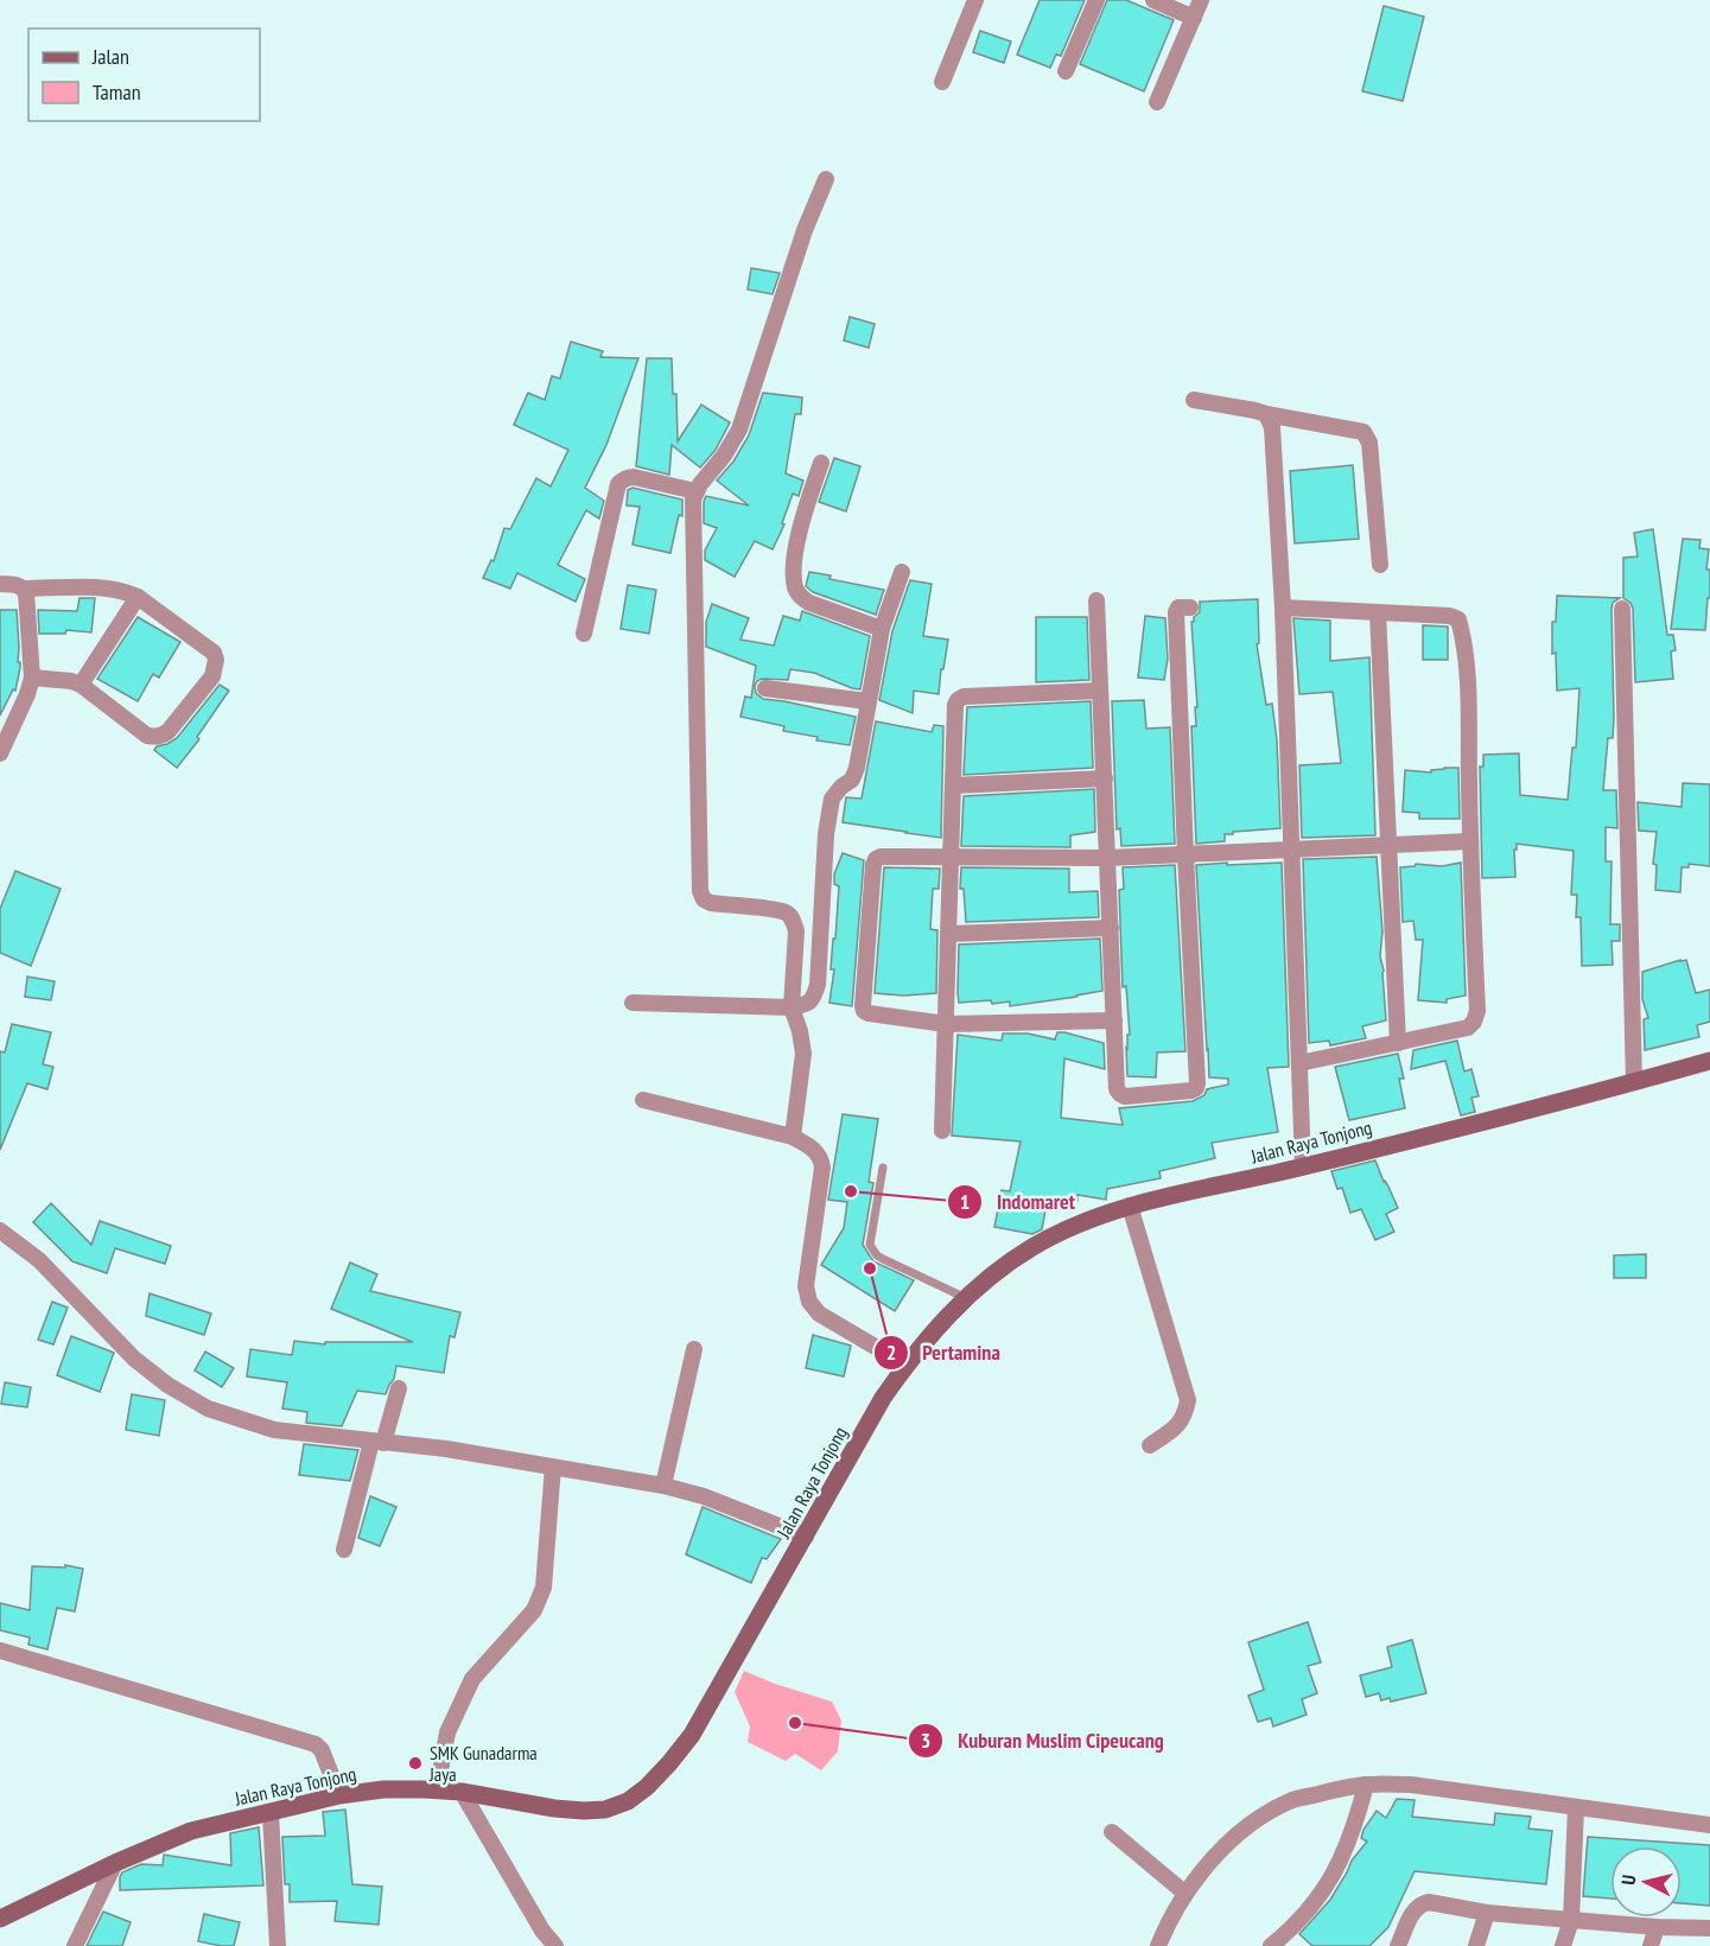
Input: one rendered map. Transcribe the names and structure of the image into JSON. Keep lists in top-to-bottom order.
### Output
{
  "streets": {
    "main road": ["Jalan Raya Tonjong"]
  },
  "places": [
    "Indomaret",
    "Pertamina",
    "Kuburan Muslim Cipeucang",
    "SMK Gunadarma Jaya"
  ],
  "legend": ["Jalan", "Taman"],
  "north": "left"
}
